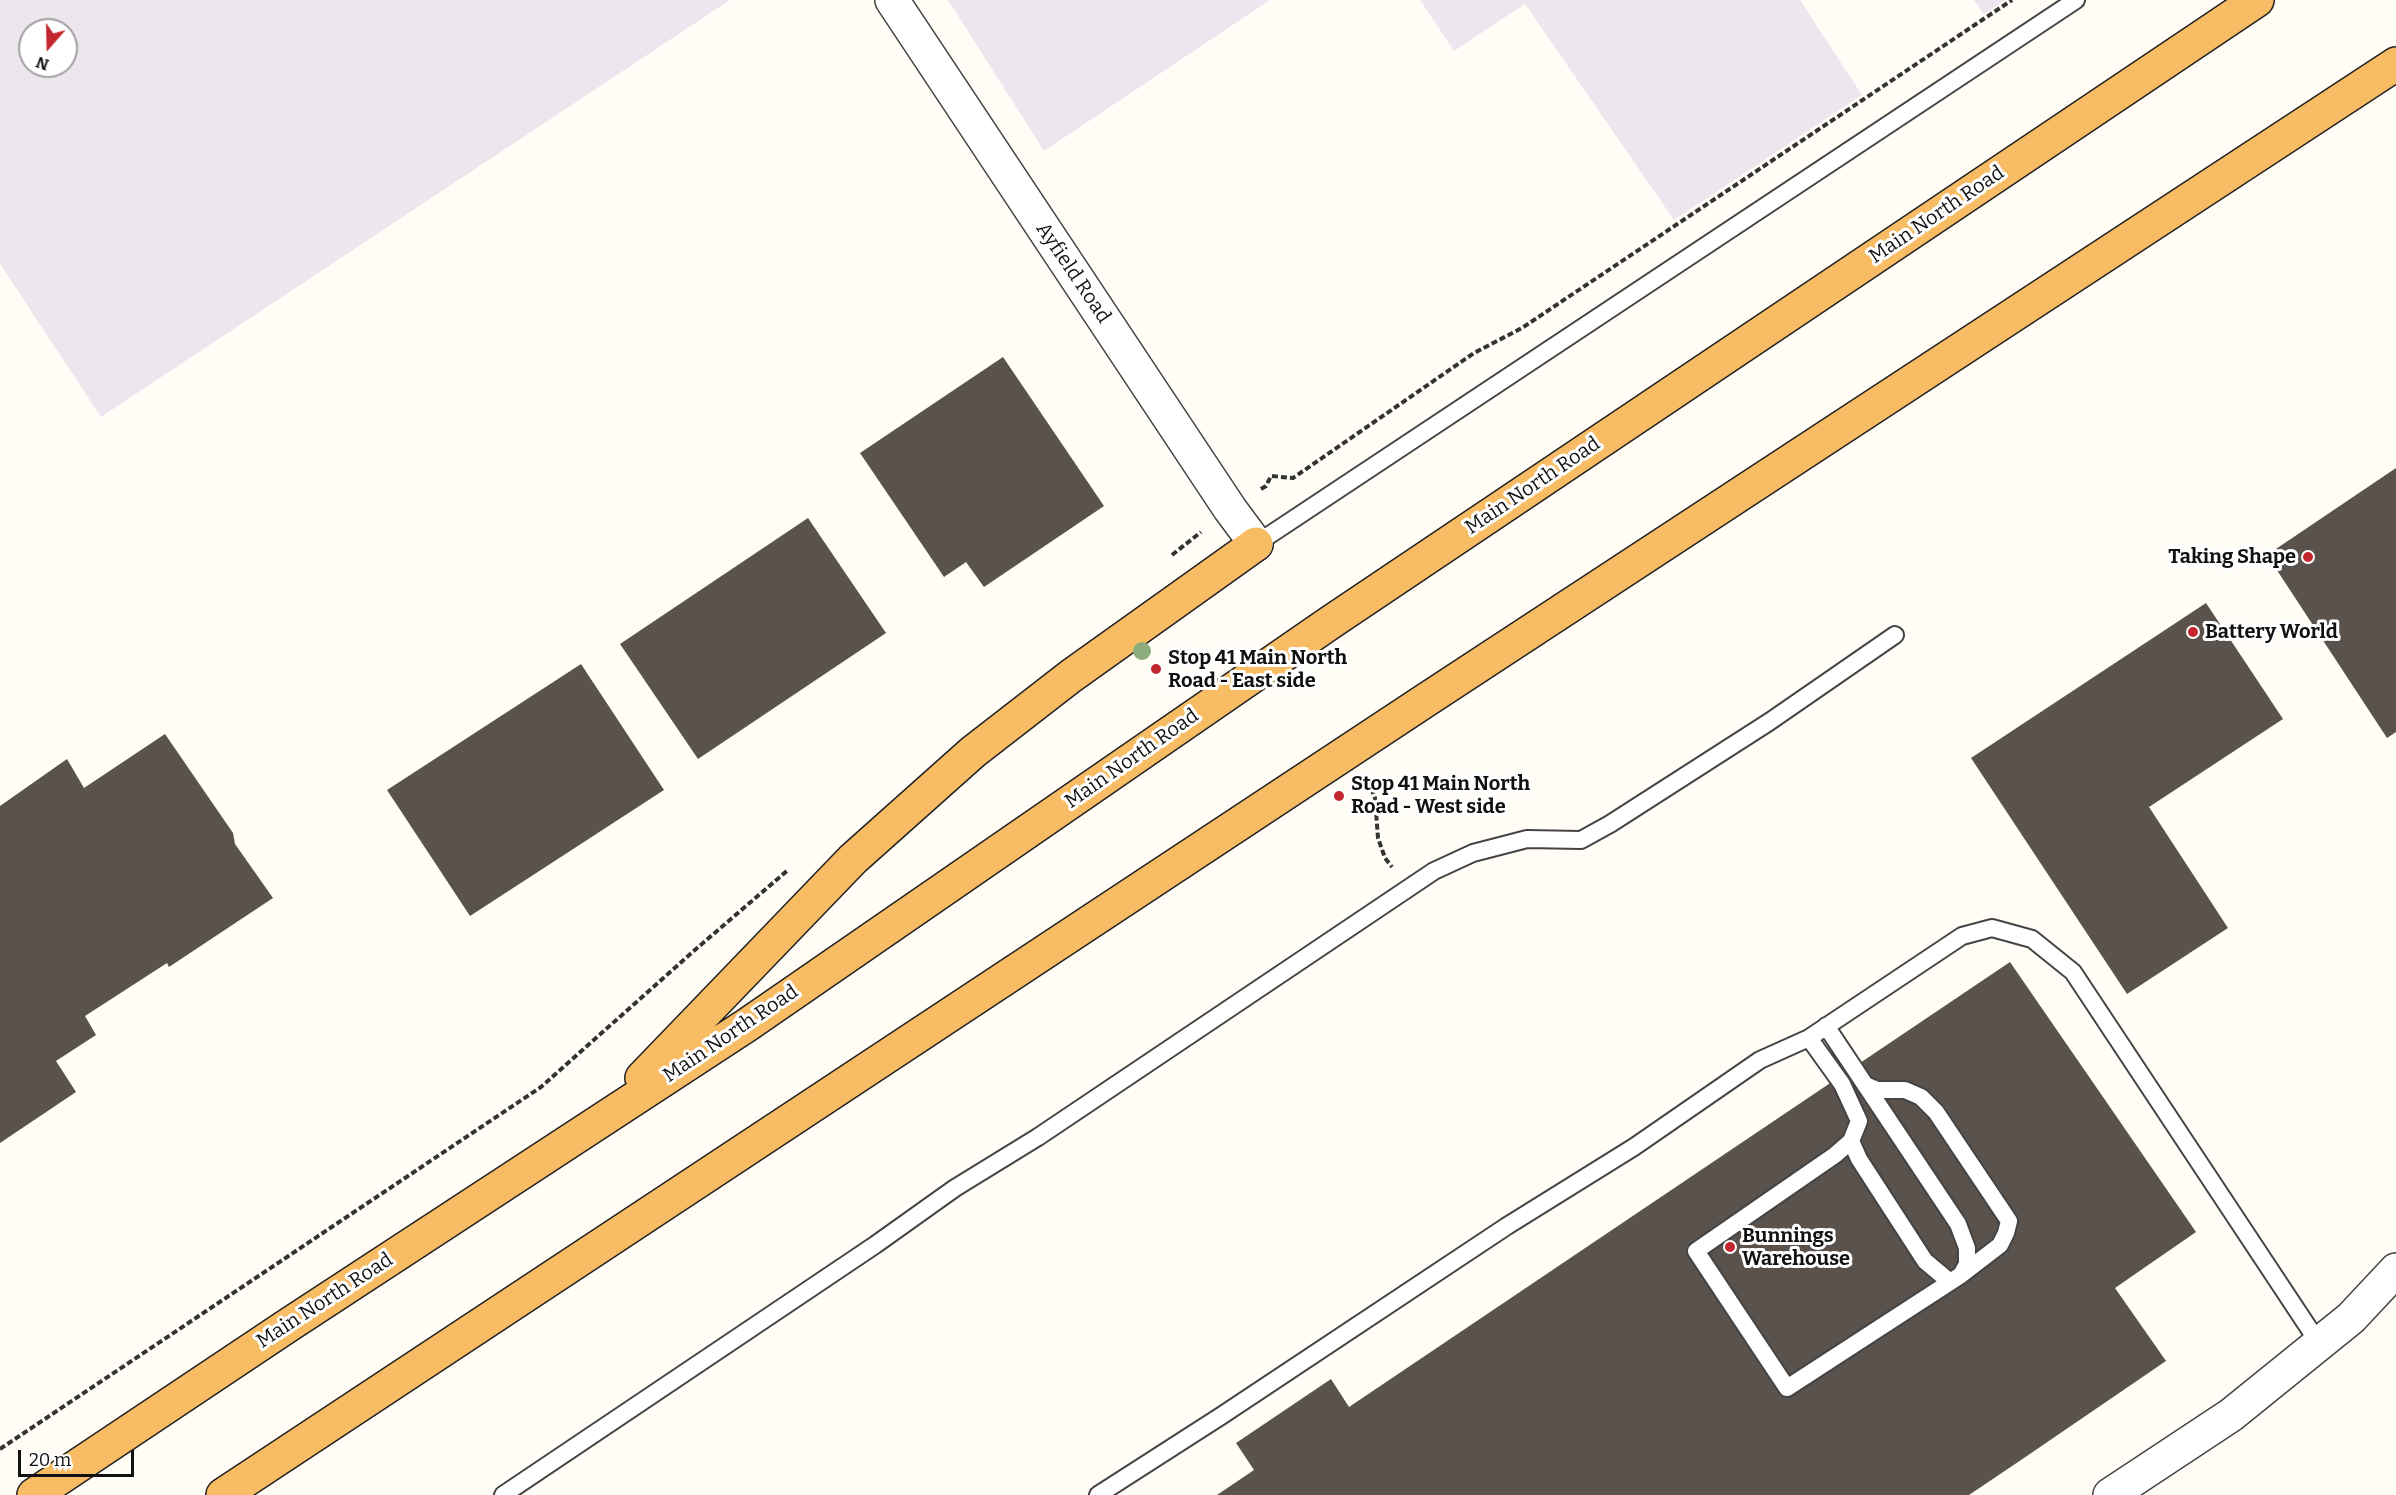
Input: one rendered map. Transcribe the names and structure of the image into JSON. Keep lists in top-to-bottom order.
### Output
{
  "streets": {
    "highway": ["Main North Road"],
    "street": ["Ayfield Road"]
  },
  "places": [
    "Taking Shape",
    "Battery World",
    "Stop 41 Main North Road - East side",
    "Stop 41 Main North Road - West side",
    "Bunnings Warehouse"
  ],
  "scale_bar": "20 m",
  "north": "bottom"
}
